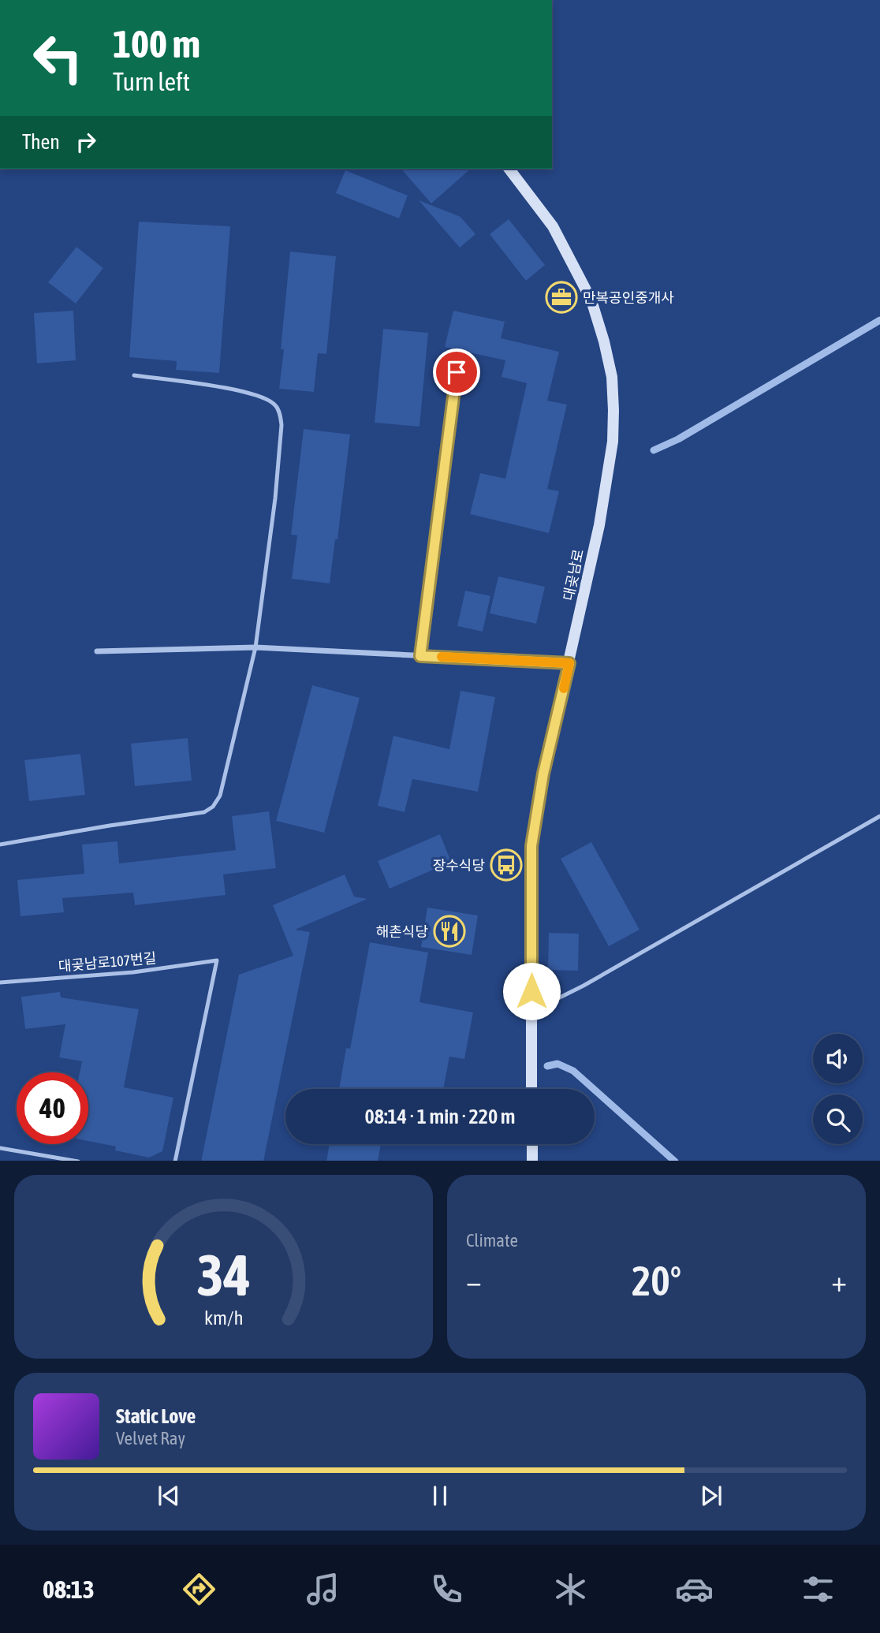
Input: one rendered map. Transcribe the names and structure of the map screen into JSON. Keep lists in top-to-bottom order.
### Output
{
  "streets": {
    "street": ["대곶남로"],
    "lane": ["대곶남로107번길"]
  },
  "places": {
    "office": ["만복공인중개사"],
    "bus stop": ["장수식당"],
    "restaurant": ["해촌식당"]
  },
  "page": {
    "turn": ["100 m", "Turn left"],
    "then": "Then",
    "limit": "40",
    "trip": "08:14 · 1 min · 220 m",
    "tile": "Climate",
    "heat": ["−", "20°", "+"],
    "song": ["Static Love", "Velvet Ray"],
    "tabs": "08:13",
    "gauge": ["34", "km/h"]
  }
}
